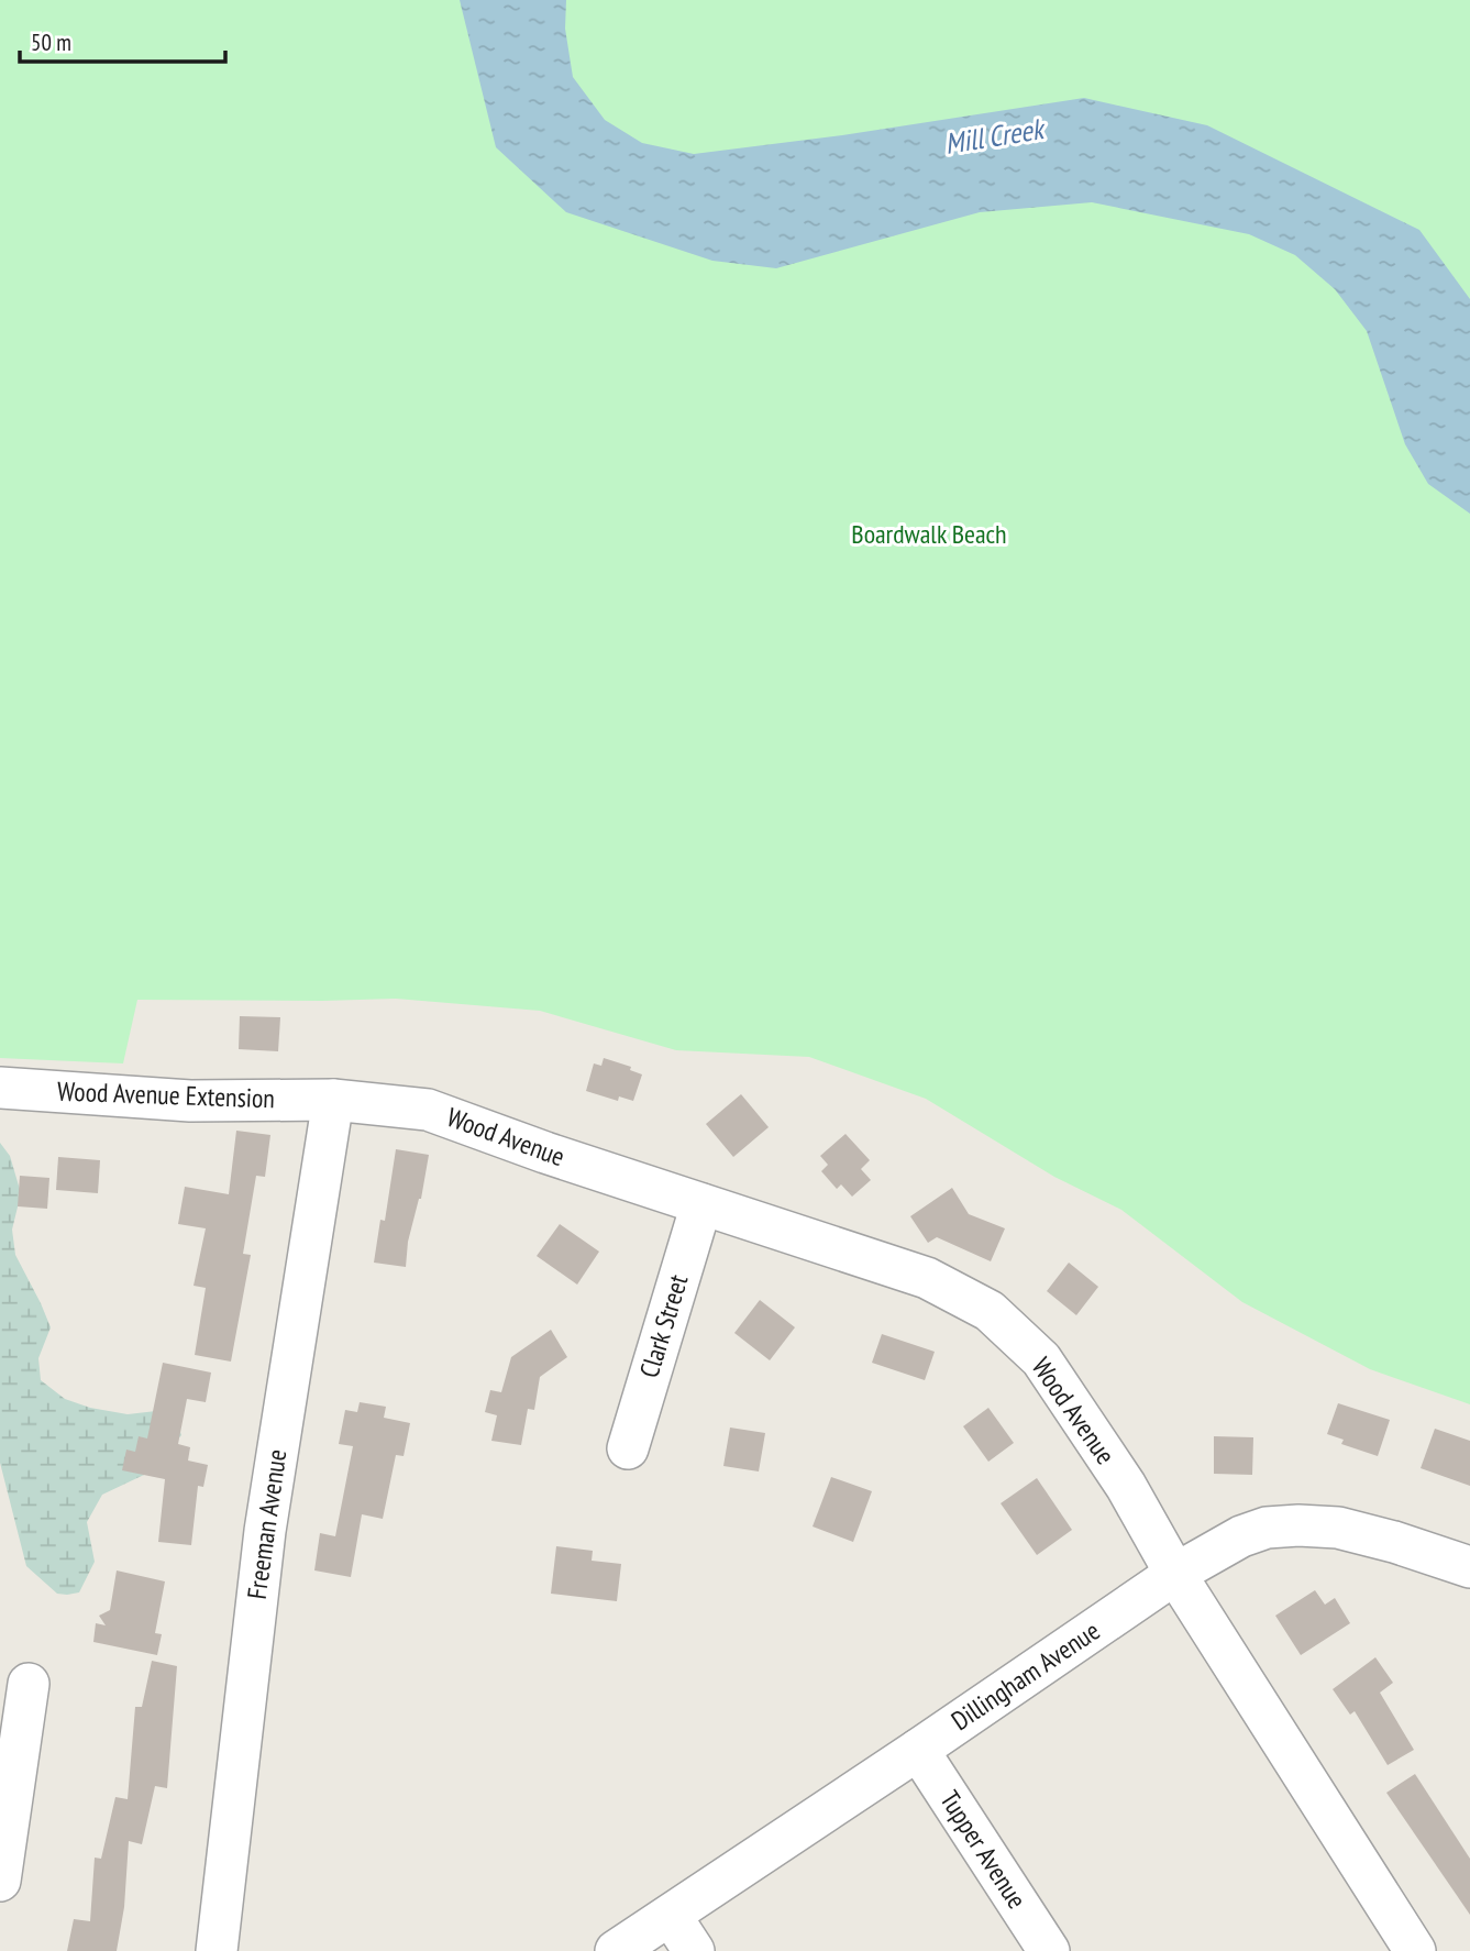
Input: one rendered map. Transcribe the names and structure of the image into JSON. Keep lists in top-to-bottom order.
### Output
{
  "streets": {
    "street": [
      "Wood Avenue Extension",
      "Wood Avenue",
      "Clark Street",
      "Freeman Avenue",
      "Dillingham Avenue",
      "Tupper Avenue"
    ]
  },
  "crossings": [
    ["Wood Avenue Extension", "Wood Avenue"],
    ["Wood Avenue Extension", "Freeman Avenue"],
    ["Wood Avenue", "Clark Street"],
    ["Wood Avenue", "Freeman Avenue"],
    ["Wood Avenue", "Dillingham Avenue"],
    ["Dillingham Avenue", "Tupper Avenue"]
  ],
  "water": ["Mill Creek"],
  "parks": ["Boardwalk Beach"],
  "scale_bar": "50 m"
}
